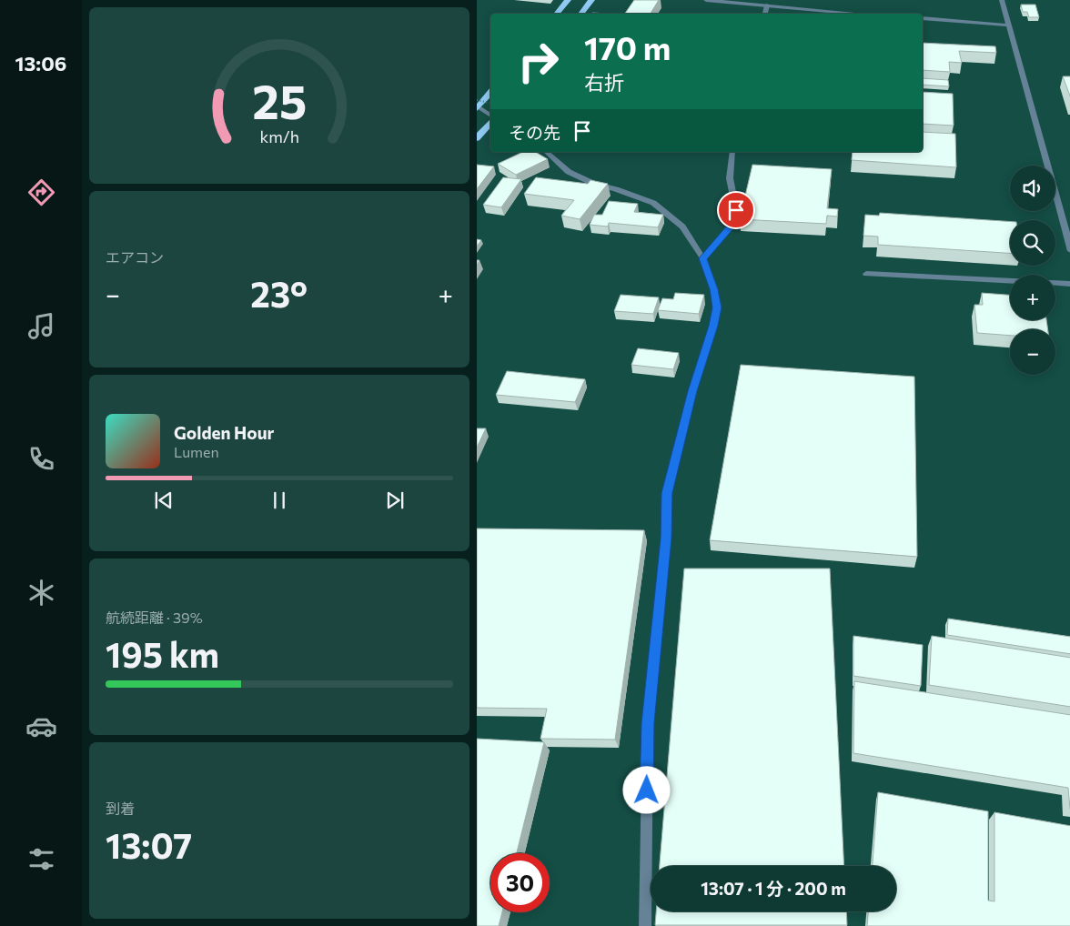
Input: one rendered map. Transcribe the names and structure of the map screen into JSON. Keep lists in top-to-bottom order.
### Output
{
  "page": {
    "tabs": "13:06",
    "turn": ["170 m", "右折"],
    "then": "その先",
    "map_buttons": ["+", "−"],
    "tile": [
      "エアコン",
      ["航続距離 · 39%", "195 km"],
      ["到着", "13:07"]
    ],
    "heat": ["−", "23°", "+"],
    "song": ["Golden Hour", "Lumen"],
    "limit": "30",
    "trip": "13:07 · 1 分 · 200 m",
    "gauge": ["25", "km/h"]
  }
}
